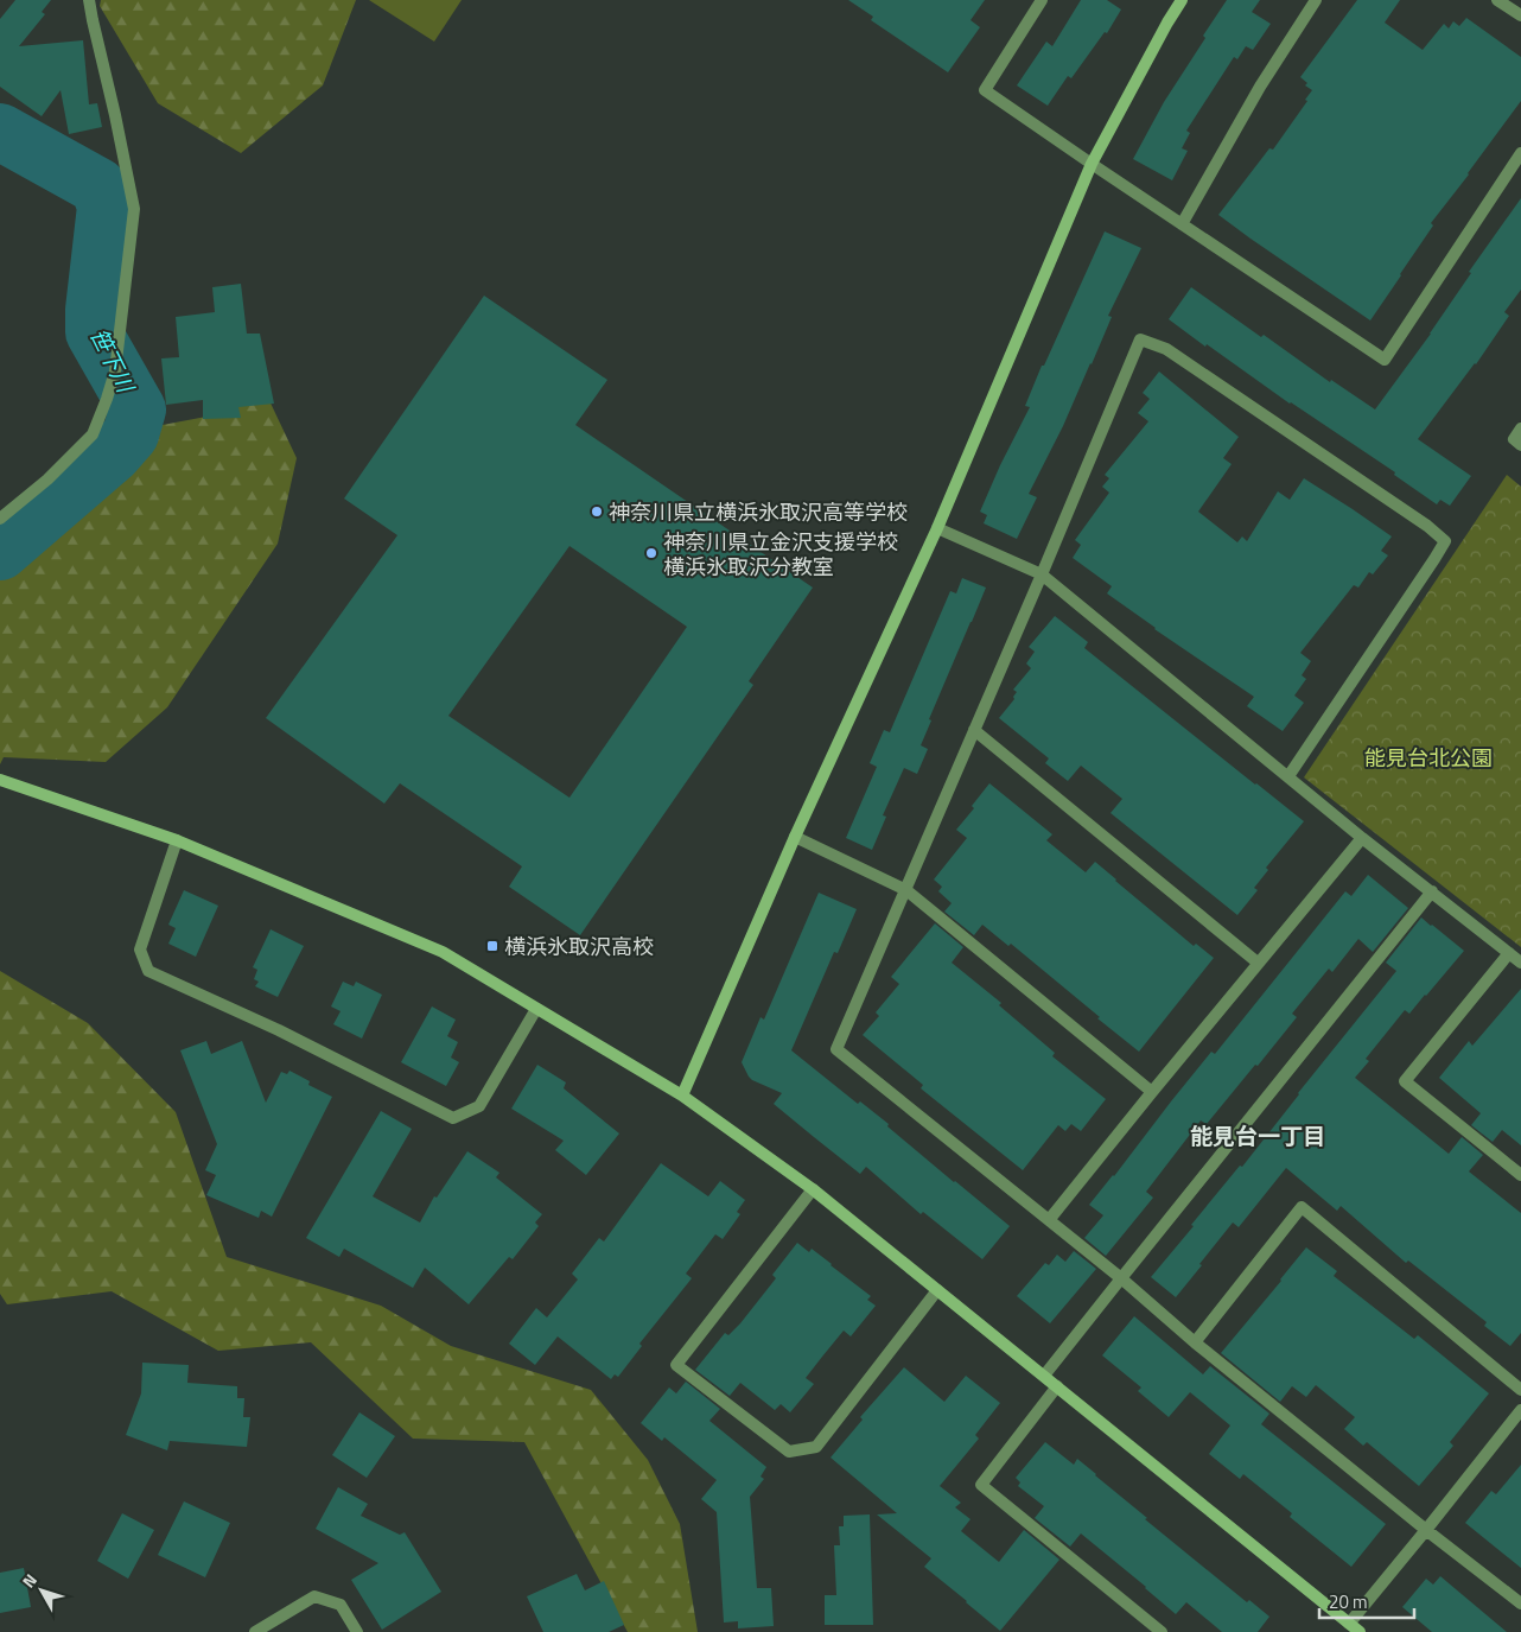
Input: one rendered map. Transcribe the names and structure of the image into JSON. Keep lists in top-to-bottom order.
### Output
{
  "districts": ["能見台一丁目"],
  "water": ["笹下川"],
  "parks": ["能見台北公園"],
  "places": {
    "other": ["神奈川県立横浜氷取沢高等学校", "神奈川県立金沢支援学校 横浜氷取沢分教室"],
    "transit": ["横浜氷取沢高校"]
  },
  "scale_bar": "20 m",
  "north": "top left"
}
